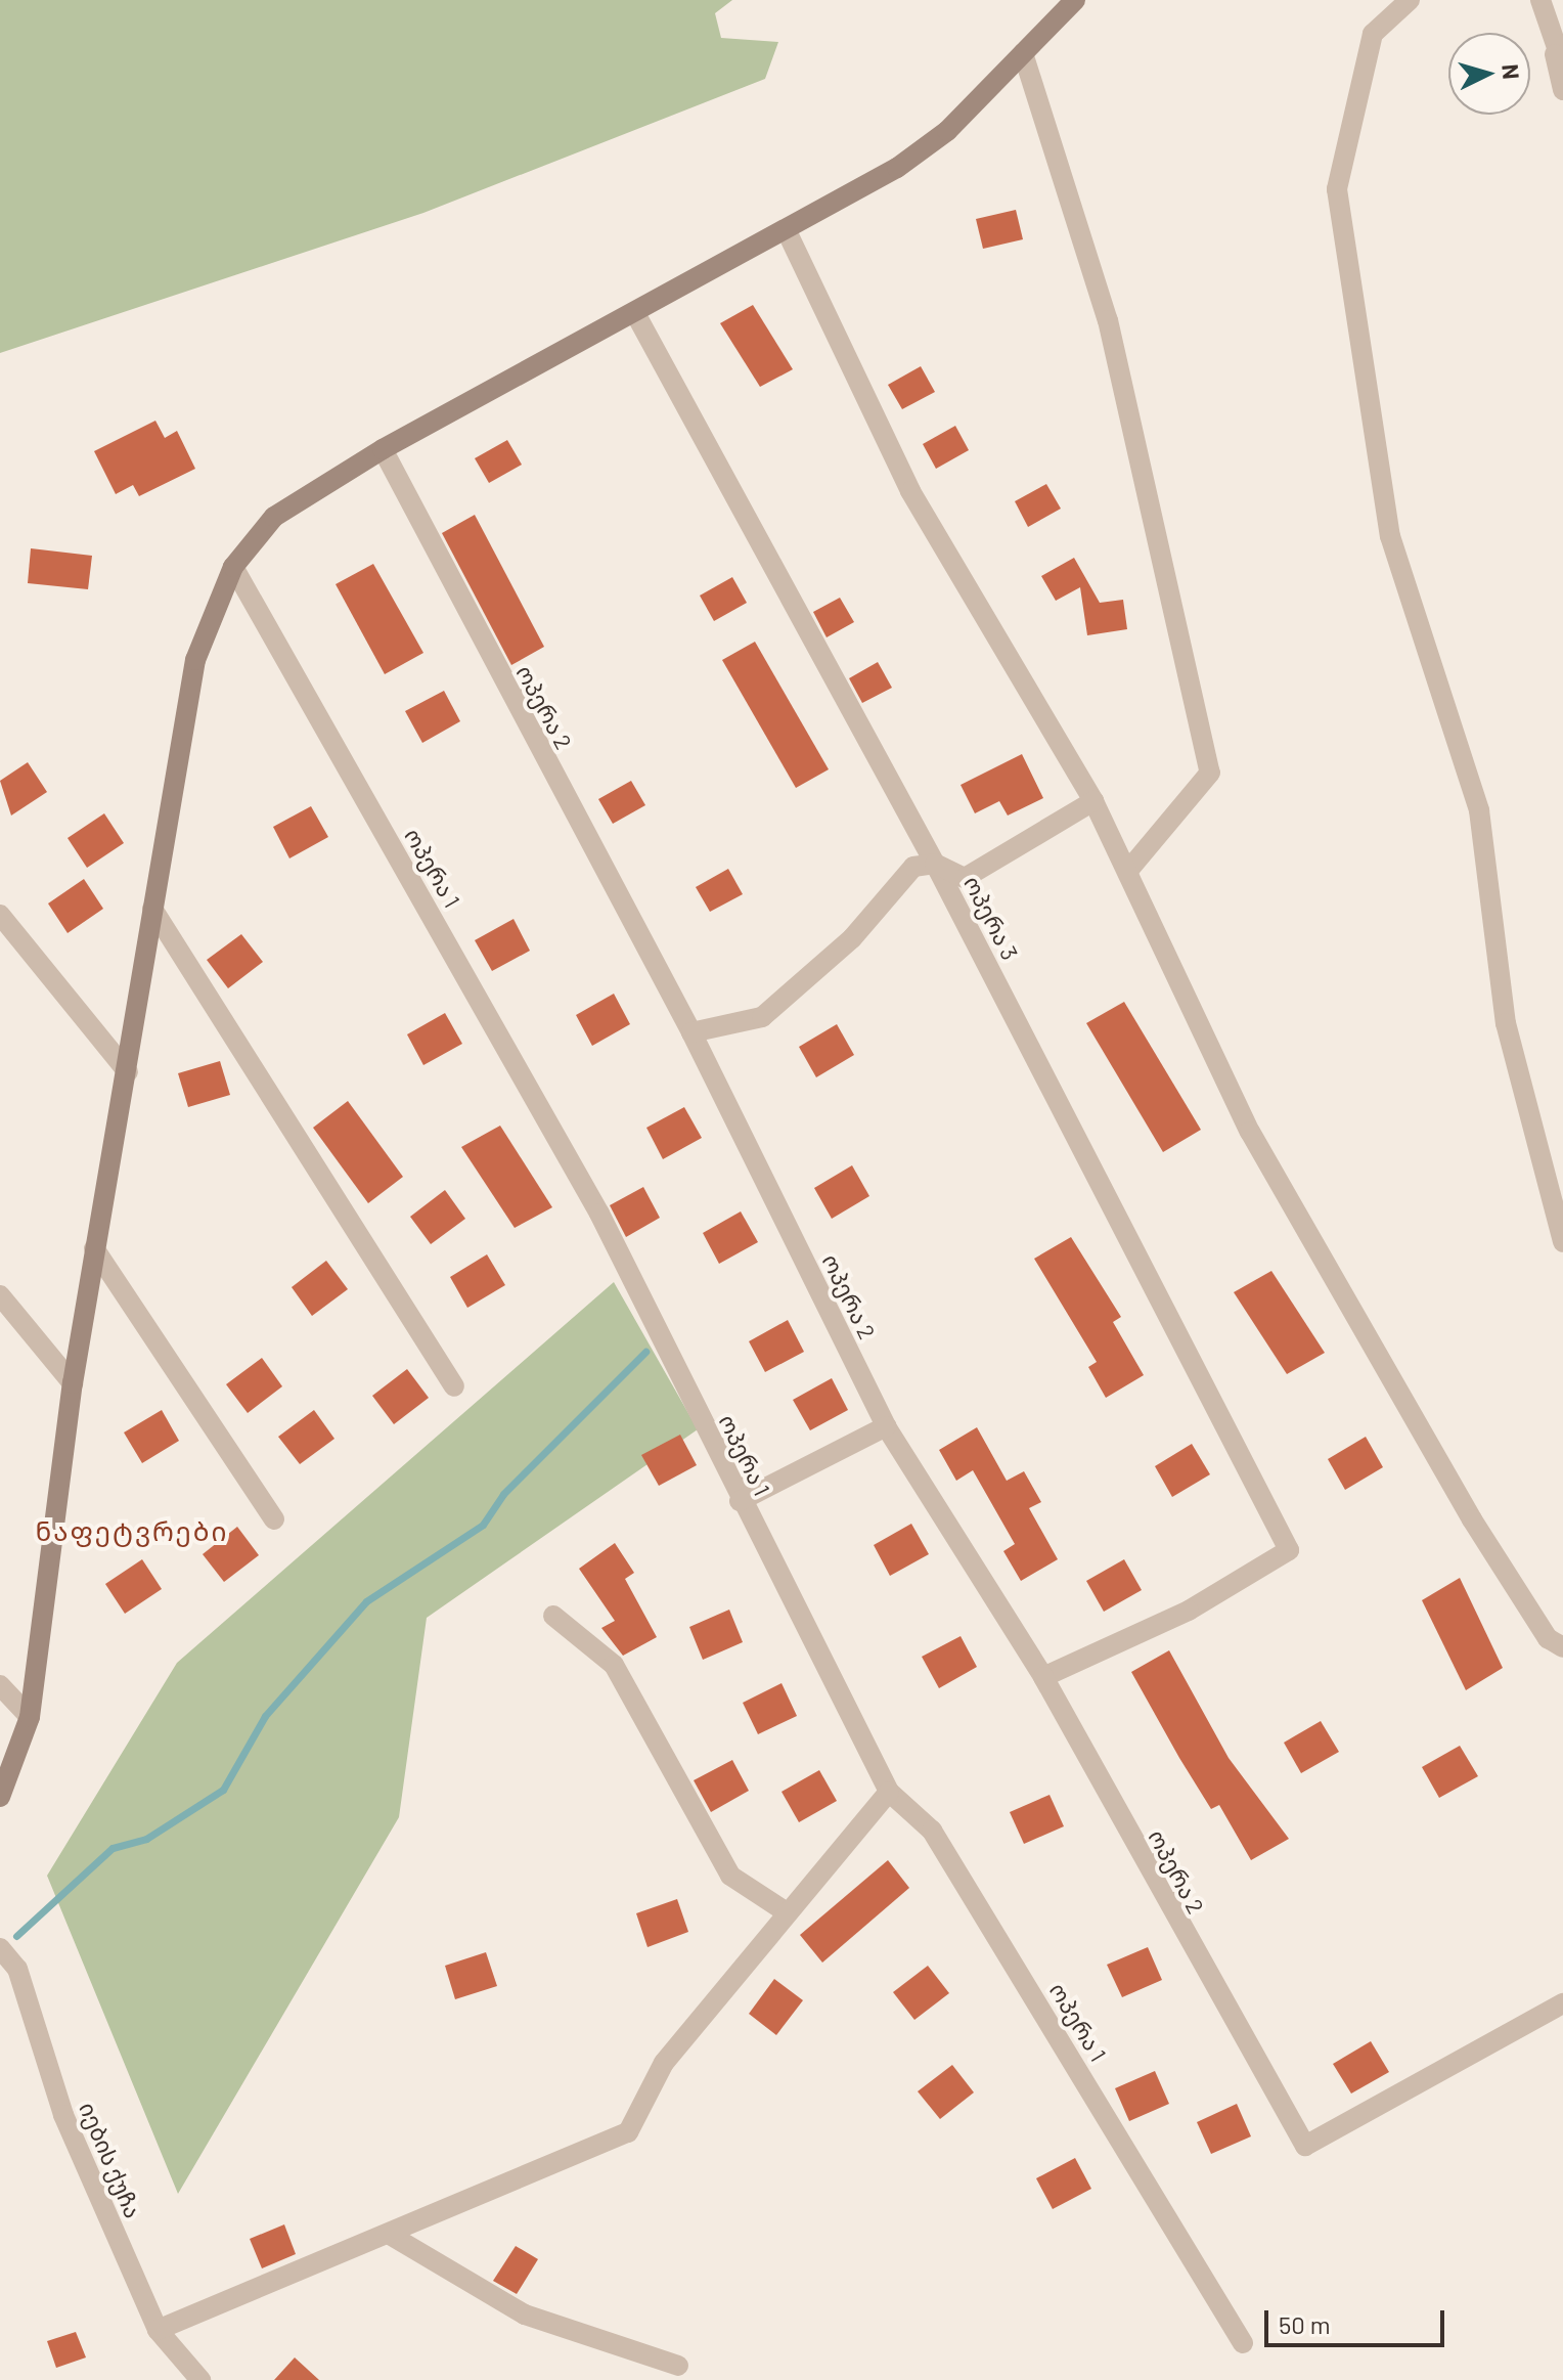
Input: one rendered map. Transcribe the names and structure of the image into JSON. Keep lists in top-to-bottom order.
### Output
{
  "streets": {
    "street": [
      "ოპერა 2",
      "ოპერა 1",
      "ოპერა 3",
      "იების ქუჩა"
    ]
  },
  "crossings": [
    ["ოპერა 2", "ოპერა 3"]
  ],
  "districts": ["ნაფეტვრები"],
  "scale_bar": "50 m",
  "north": "right"
}
